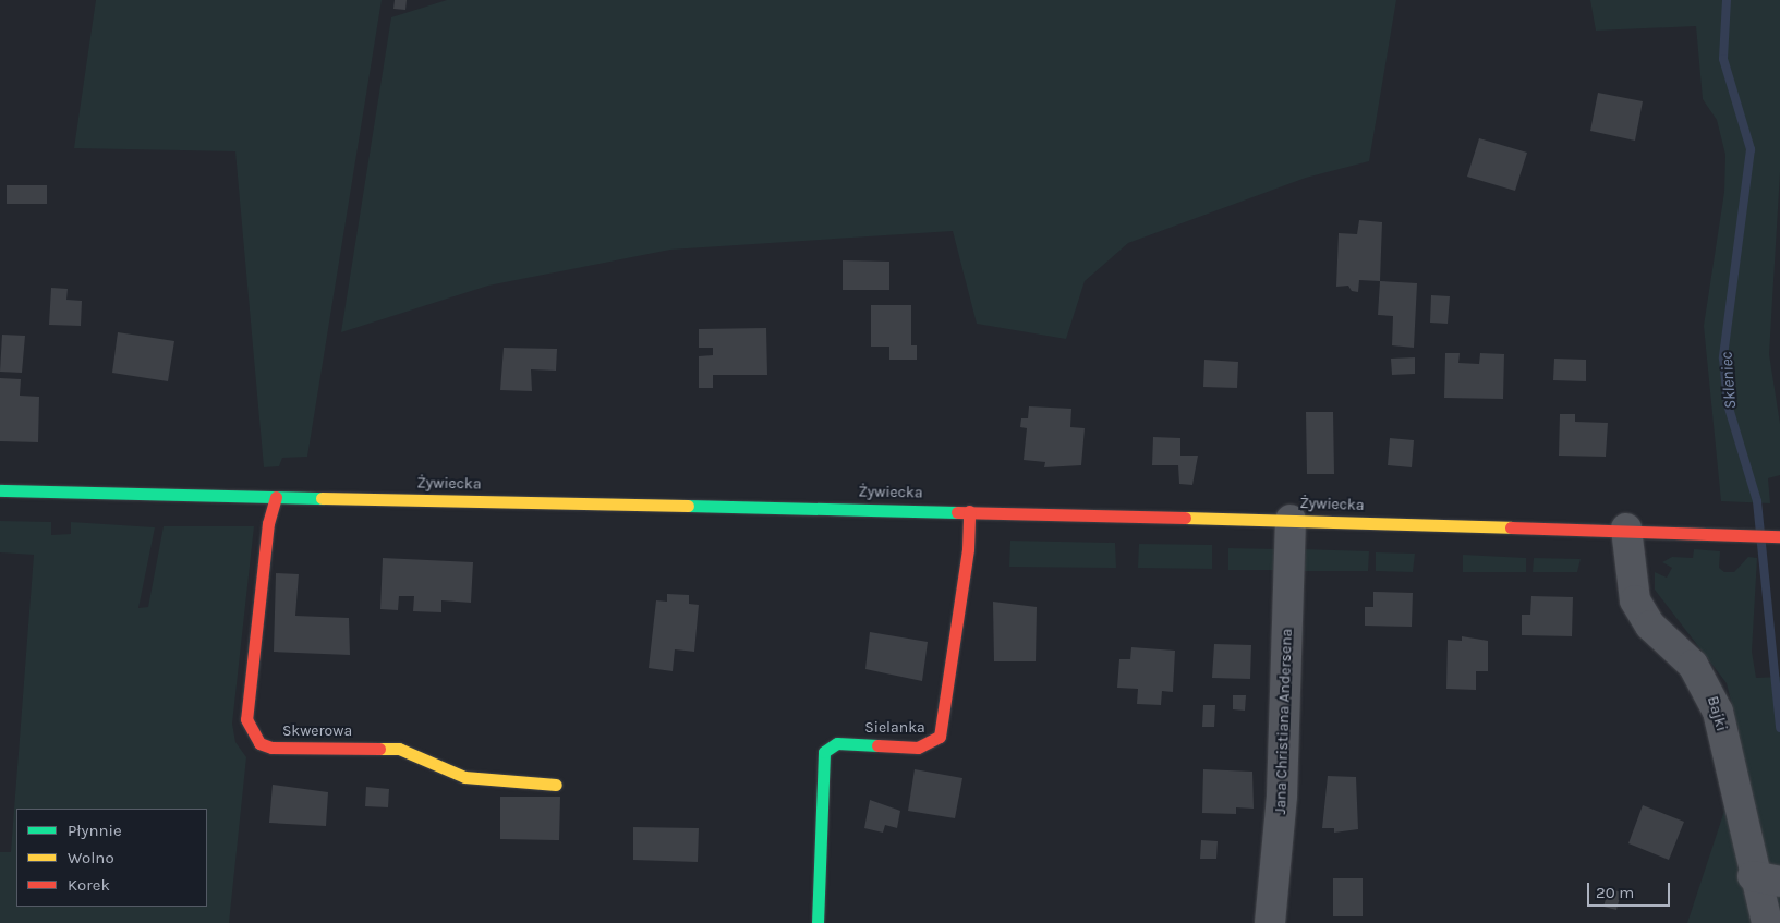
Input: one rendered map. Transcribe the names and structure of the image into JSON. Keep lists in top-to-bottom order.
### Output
{
  "streets": {
    "main road": ["Żywiecka", "Sielanka", "Skwerowa"],
    "street": ["Bajki", "Jana Christiana Andersena"]
  },
  "crossings": [
    ["Żywiecka", "Bajki"],
    ["Żywiecka", "Jana Christiana Andersena"],
    ["Żywiecka", "Sielanka"],
    ["Żywiecka", "Skwerowa"]
  ],
  "water": ["Skleniec"],
  "legend": ["Płynnie", "Wolno", "Korek"],
  "scale_bar": "20 m"
}
